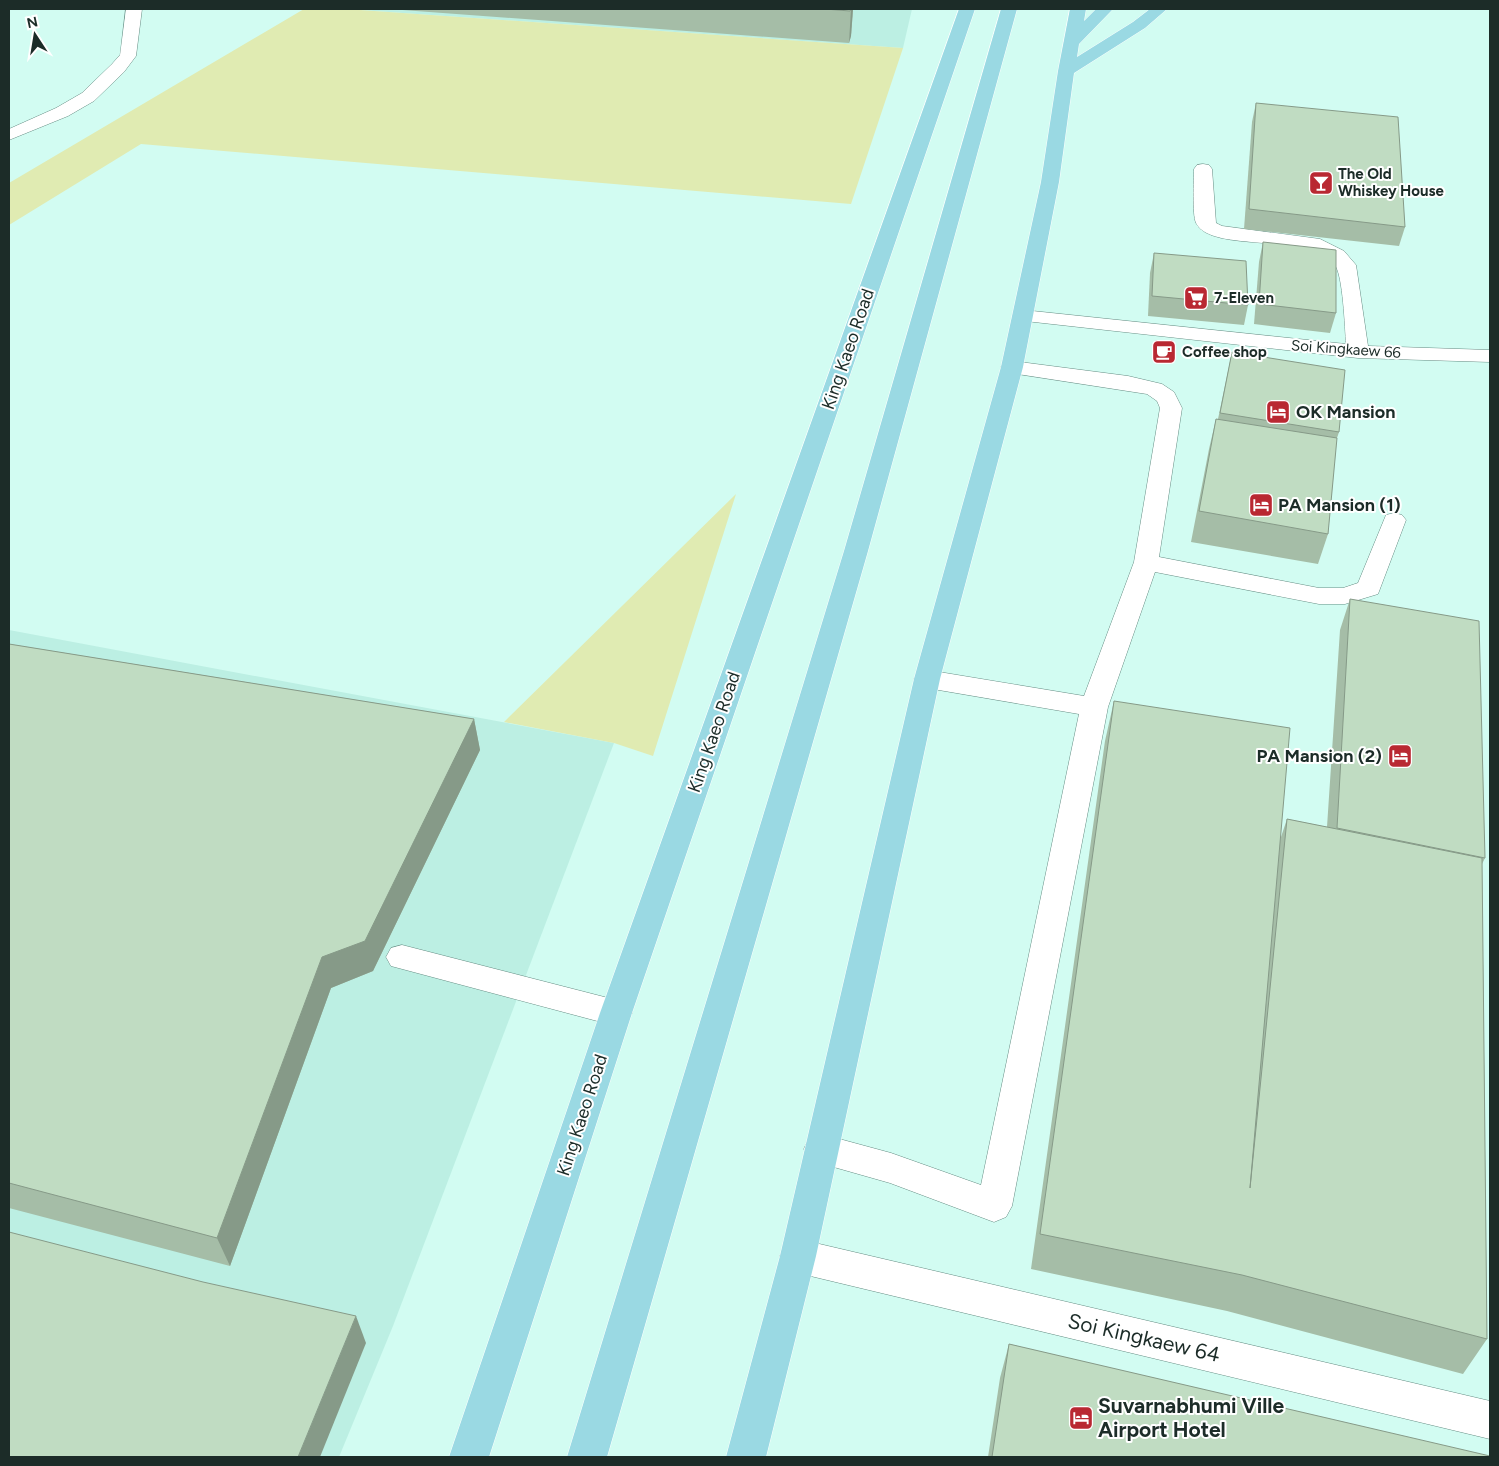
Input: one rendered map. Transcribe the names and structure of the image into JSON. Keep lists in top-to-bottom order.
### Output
{
  "streets": {
    "main road": ["King Kaeo Road"],
    "street": ["Soi Kingkaew 66", "Soi Kingkaew 64"]
  },
  "places": {
    "bar": ["The Old Whiskey House"],
    "supermarket": ["7-Eleven"],
    "cafe": ["Coffee shop"],
    "hotel": [
      "OK Mansion",
      "PA Mansion (1)",
      "PA Mansion (2)",
      "Suvarnabhumi Ville Airport Hotel"
    ]
  },
  "north": "top"
}
